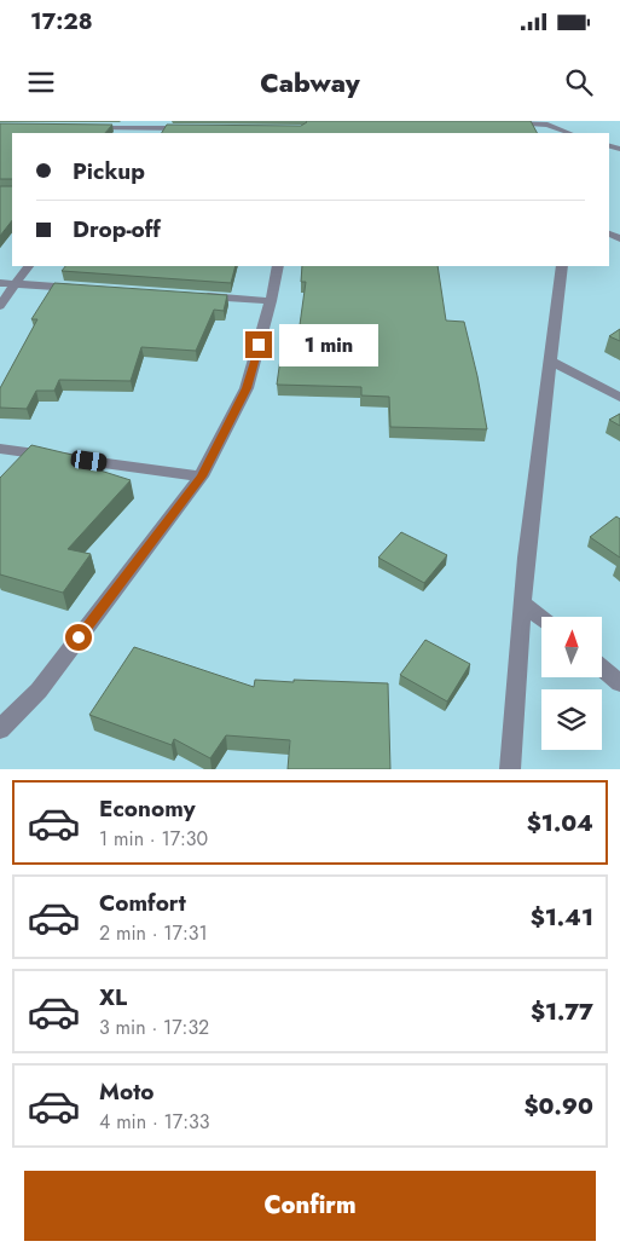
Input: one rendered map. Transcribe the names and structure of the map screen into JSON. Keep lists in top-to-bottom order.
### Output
{
  "north": "top",
  "page": {
    "status": "17:28",
    "header": "Cabway",
    "banner": ["Pickup", "Drop-off"],
    "bubble": "1 min",
    "list": [
      {
        "name": "Economy",
        "note": "1 min · 17:30",
        "value": "$1.04"
      },
      {
        "name": "Comfort",
        "note": "2 min · 17:31",
        "value": "$1.41"
      },
      {
        "name": "XL",
        "note": "3 min · 17:32",
        "value": "$1.77"
      },
      {
        "name": "Moto",
        "note": "4 min · 17:33",
        "value": "$0.90"
      }
    ],
    "buttons": "Confirm"
  }
}
